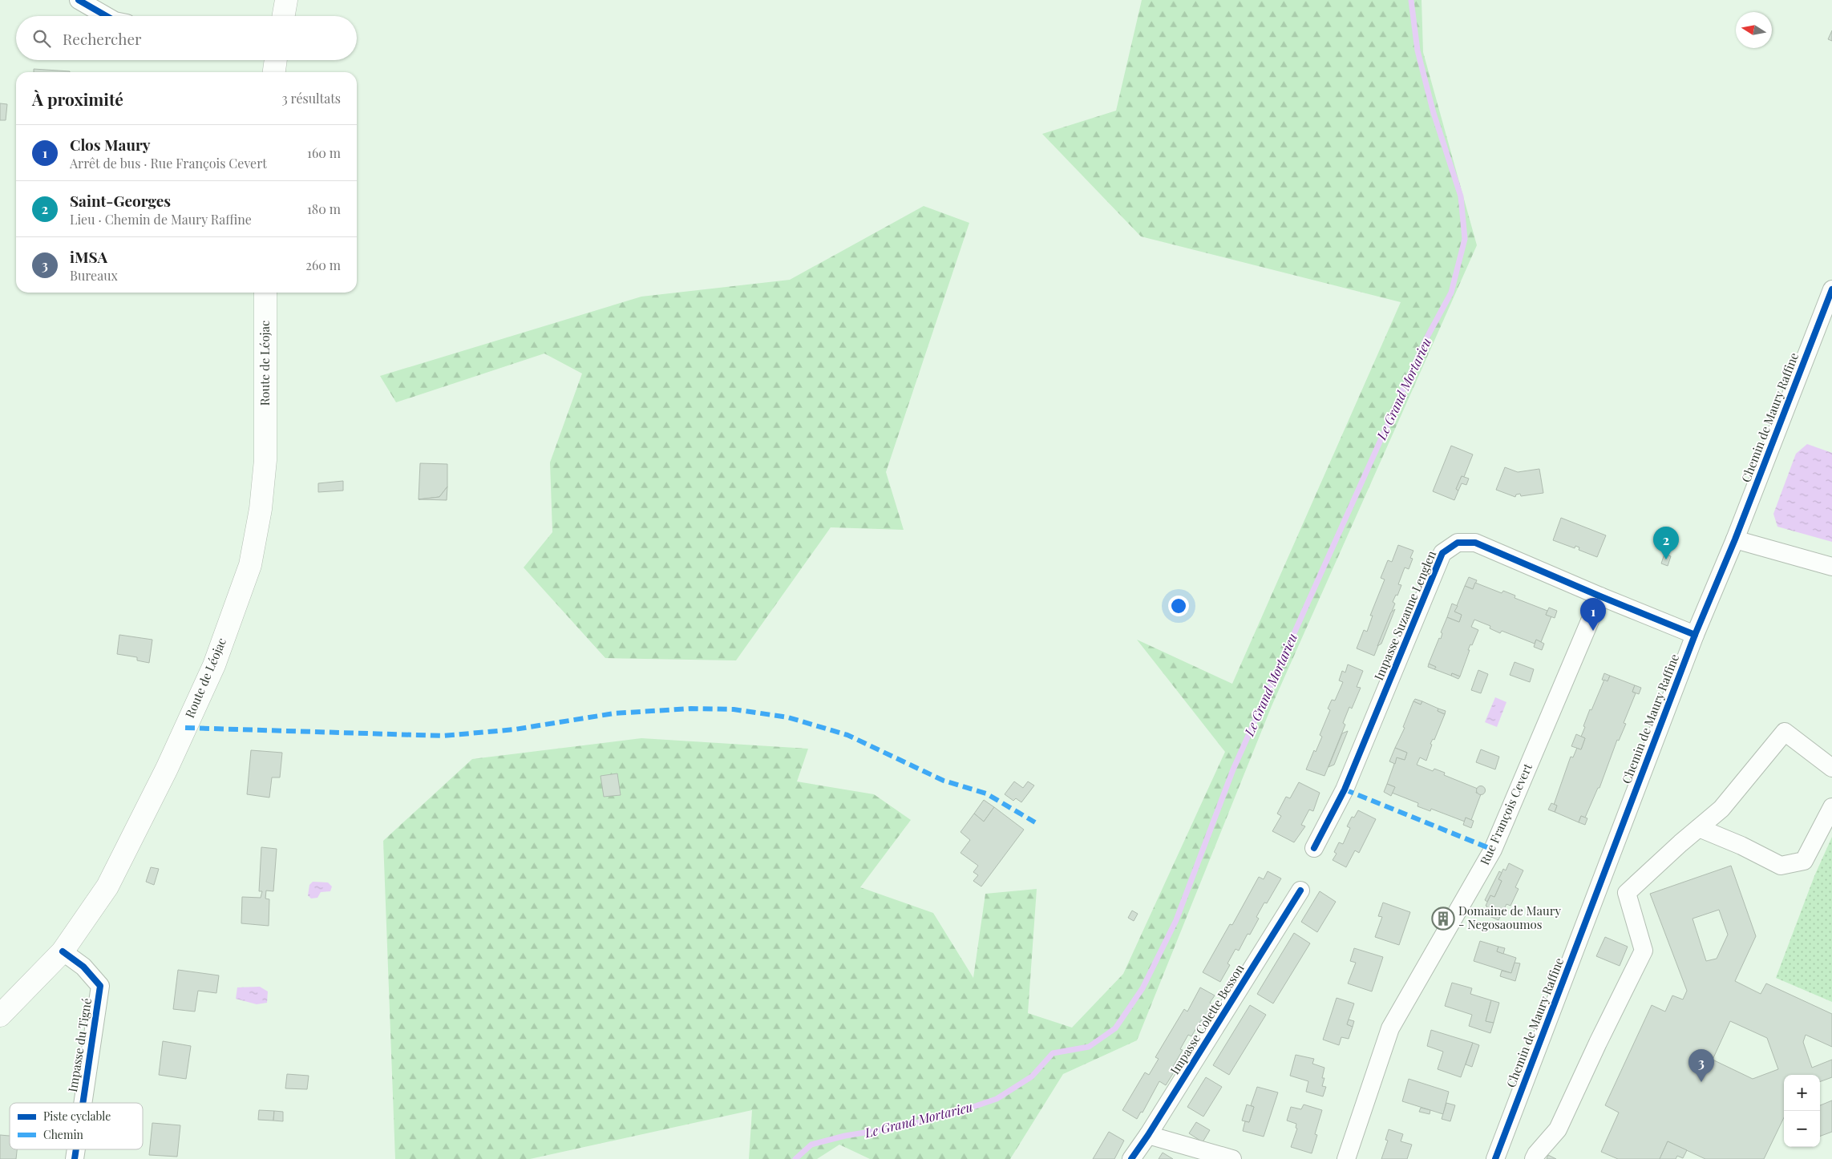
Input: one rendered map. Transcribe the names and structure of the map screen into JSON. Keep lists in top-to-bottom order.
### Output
{
  "streets": {
    "main road": ["Route de Léojac"],
    "street": [
      "Chemin de Maury Raffine",
      "Impasse Suzanne Lenglen",
      "Rue François Cevert",
      "Impasse Colette Besson",
      "Impasse du Tigné"
    ]
  },
  "crossings": [
    ["Route de Léojac", "Impasse du Tigné"],
    ["Chemin de Maury Raffine", "Impasse Suzanne Lenglen"],
    ["Impasse Suzanne Lenglen", "Rue François Cevert"]
  ],
  "water": ["Le Grand Mortarieu"],
  "places": {
    "building": ["Domaine de Maury - Negosaoumos"]
  },
  "legend": ["Piste cyclable", "Chemin"],
  "north": "left",
  "page": {
    "search": "Rechercher",
    "heading": ["À proximité", "3 résultats"],
    "list": [
      {
        "mark": "1",
        "name": "Clos Maury",
        "note": "Arrêt de bus · Rue François Cevert",
        "value": "160 m"
      },
      {
        "mark": "2",
        "name": "Saint-Georges",
        "note": "Lieu · Chemin de Maury Raffine",
        "value": "180 m"
      },
      {
        "mark": "3",
        "name": "iMSA",
        "note": "Bureaux",
        "value": "260 m"
      }
    ],
    "pins": ["2", "1", "3"],
    "map_buttons": ["+", "−"]
  }
}
